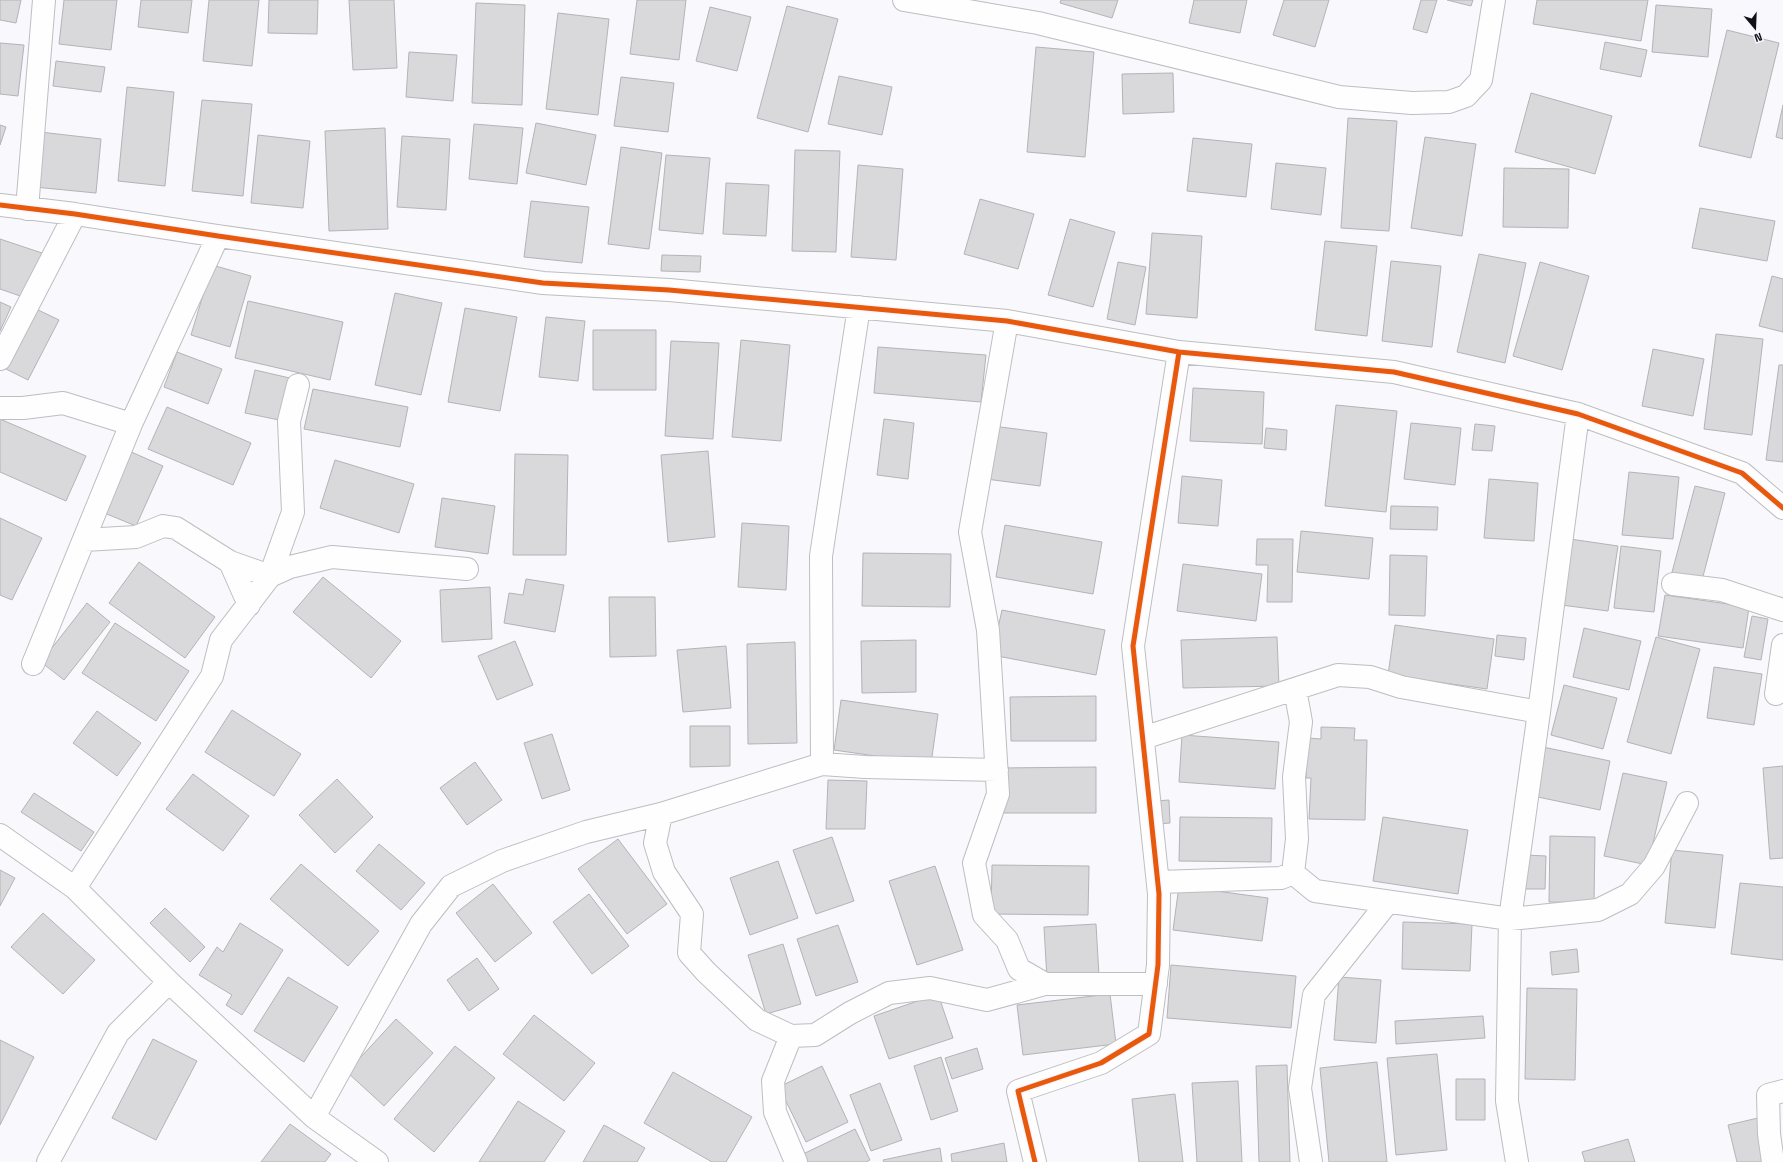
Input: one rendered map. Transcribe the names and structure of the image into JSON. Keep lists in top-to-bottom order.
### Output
{
  "north": "bottom"
}
